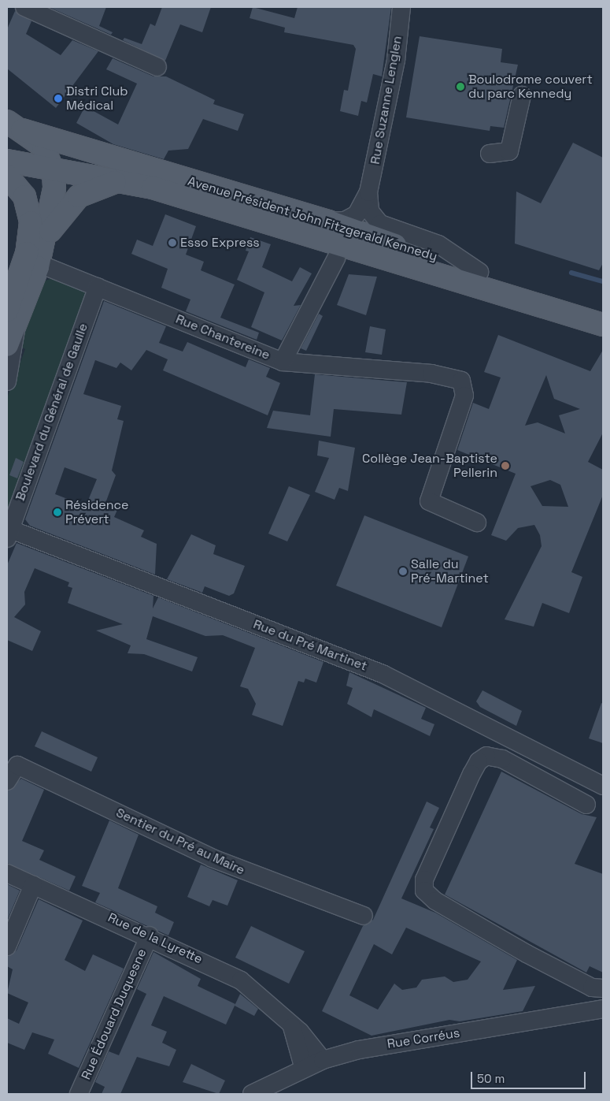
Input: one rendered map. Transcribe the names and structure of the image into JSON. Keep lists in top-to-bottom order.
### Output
{
  "streets": {
    "main road": ["Avenue Président John Fitzgerald Kennedy"],
    "street": [
      "Rue Suzanne Lenglen",
      "Rue Chantereine",
      "Boulevard du Général de Gaulle",
      "Rue du Pré Martinet",
      "Sentier du Pré au Maire",
      "Rue de la Lyrette",
      "Rue Édouard Duquesne",
      "Rue Corréus"
    ]
  },
  "crossings": [
    ["Rue Suzanne Lenglen", "Avenue Président John Fitzgerald Kennedy"],
    ["Rue Chantereine", "Boulevard du Général de Gaulle"],
    ["Boulevard du Général de Gaulle", "Rue du Pré Martinet"],
    ["Rue de la Lyrette", "Rue Édouard Duquesne"],
    ["Rue de la Lyrette", "Rue Corréus"]
  ],
  "places": [
    "Boulodrome couvert du parc Kennedy",
    "Distri Club Médical",
    "Esso Express",
    "Collège Jean-Baptiste Pellerin",
    "Résidence Prévert",
    "Salle du Pré-Martinet"
  ],
  "scale_bar": "50 m"
}
